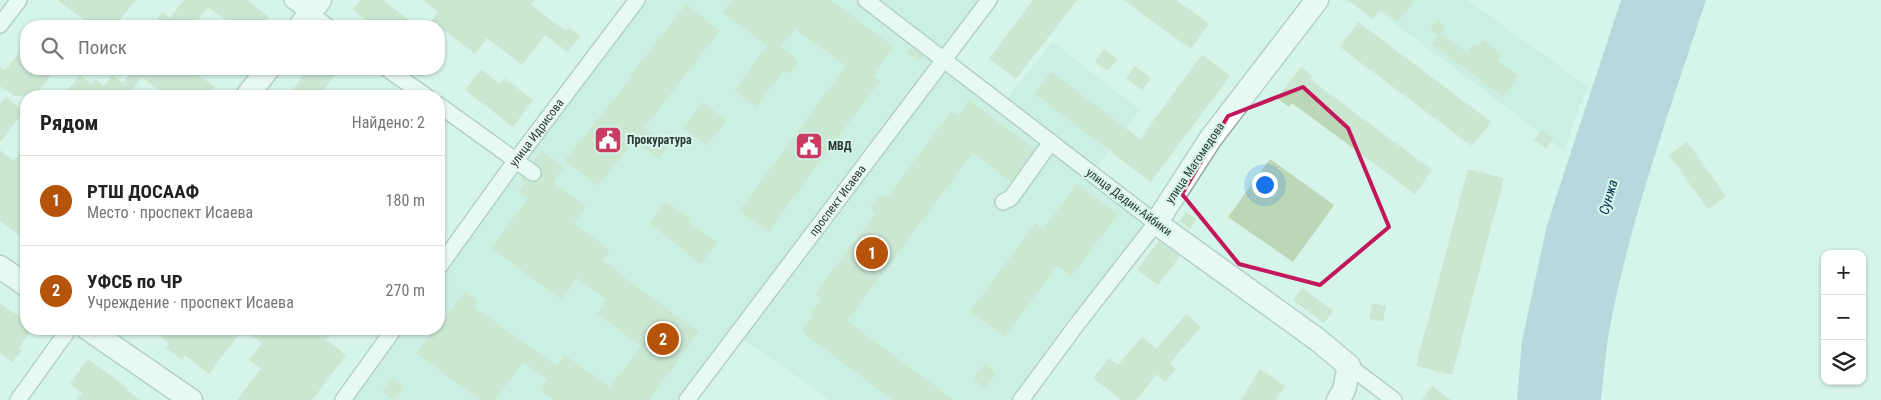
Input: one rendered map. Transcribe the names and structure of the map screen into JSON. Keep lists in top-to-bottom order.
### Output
{
  "streets": {
    "street": [
      "улица Идрисова",
      "улица Магомедова",
      "проспект Исаева",
      "улица Дадин-Айбики"
    ]
  },
  "crossings": [
    ["улица Магомедова", "улица Дадин-Айбики"],
    ["проспект Исаева", "улица Дадин-Айбики"]
  ],
  "water": ["Сунжа"],
  "places": {
    "public building": ["Прокуратура", "МВД"]
  },
  "page": {
    "search": "Поиск",
    "heading": ["Рядом", "Найдено: 2"],
    "list": [
      {
        "mark": "1",
        "name": "РТШ ДОСААФ",
        "note": "Место · проспект Исаева",
        "value": "180 m"
      },
      {
        "mark": "2",
        "name": "УФСБ по ЧР",
        "note": "Учреждение · проспект Исаева",
        "value": "270 m"
      }
    ],
    "pins": ["1", "2"],
    "map_buttons": ["+", "−"]
  }
}
